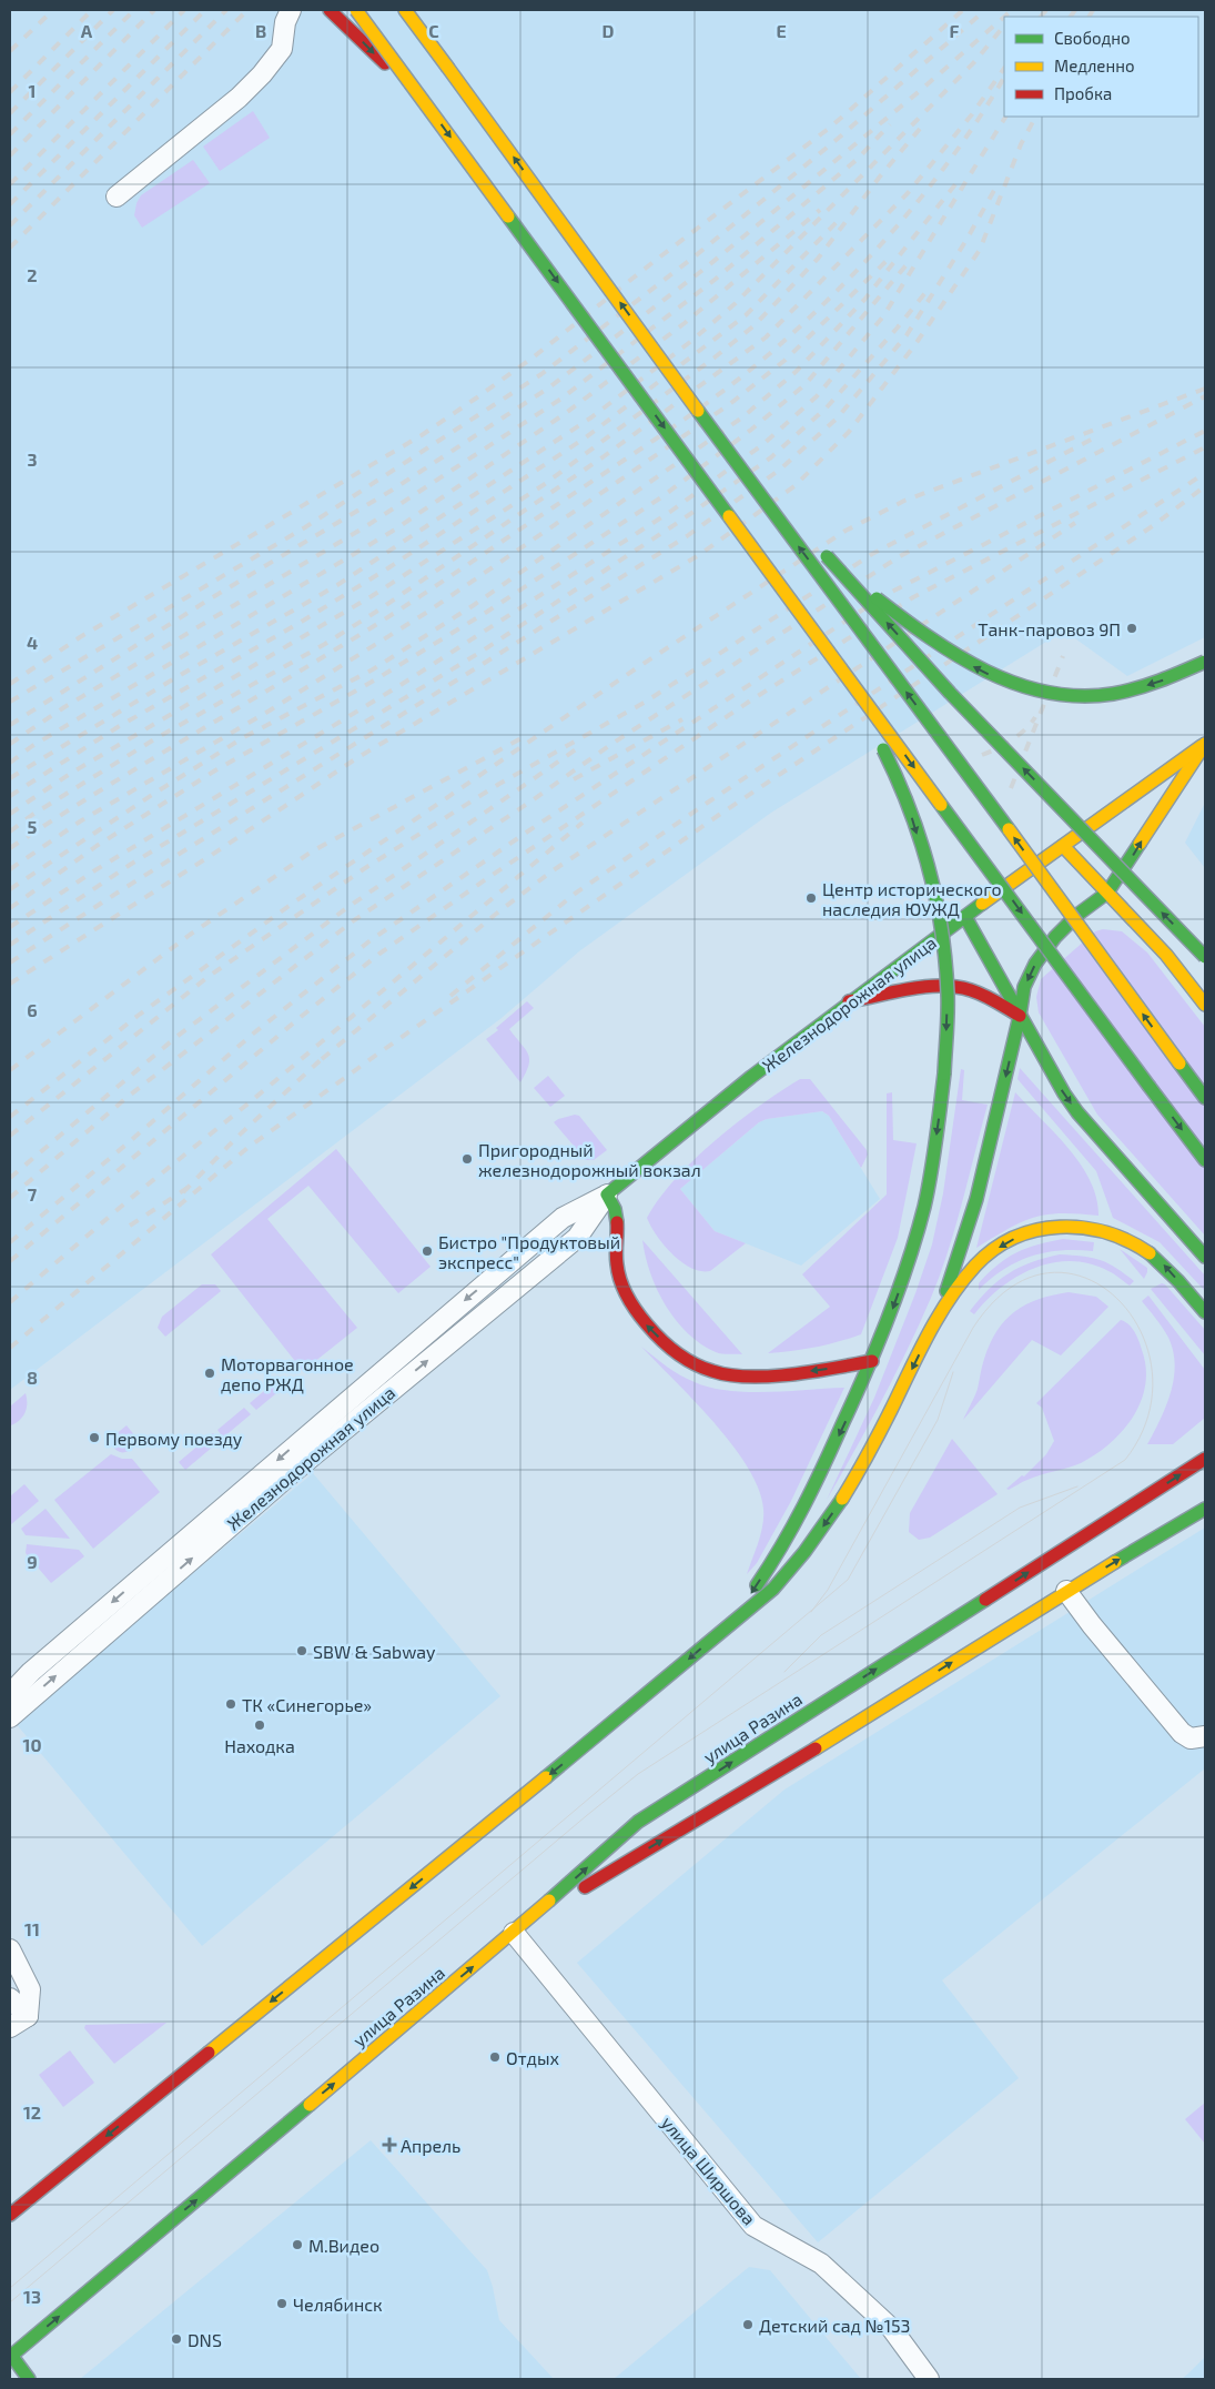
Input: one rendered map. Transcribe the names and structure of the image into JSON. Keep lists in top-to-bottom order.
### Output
{
  "streets": {
    "main road": ["Железнодорожная улица", "улица Разина"],
    "street": ["улица Ширшова"]
  },
  "crossings": [
    ["улица Разина", "улица Ширшова"]
  ],
  "places": {
    "other": [
      "Танк-паровоз 9П",
      "Центр исторического наследия ЮУЖД",
      "Пригородный железнодорожный вокзал",
      "Бистро \"Продуктовый экспресс\"",
      "Моторвагонное депо РЖД",
      "Первому поезду",
      "SBW & Sabway",
      "ТК «Синегорье»",
      "Находка",
      "Отдых",
      "М.Видео",
      "Челябинск",
      "Детский сад №153",
      "DNS"
    ],
    "health": ["Апрель"]
  },
  "legend": ["Свободно", "Медленно", "Пробка"],
  "grid": {
    "columns": [
      "A",
      "B",
      "C",
      "D",
      "E",
      "F"
    ],
    "rows": [
      "1",
      "2",
      "3",
      "4",
      "5",
      "6",
      "7",
      "8",
      "9",
      "10",
      "11",
      "12",
      "13"
    ]
  }
}
